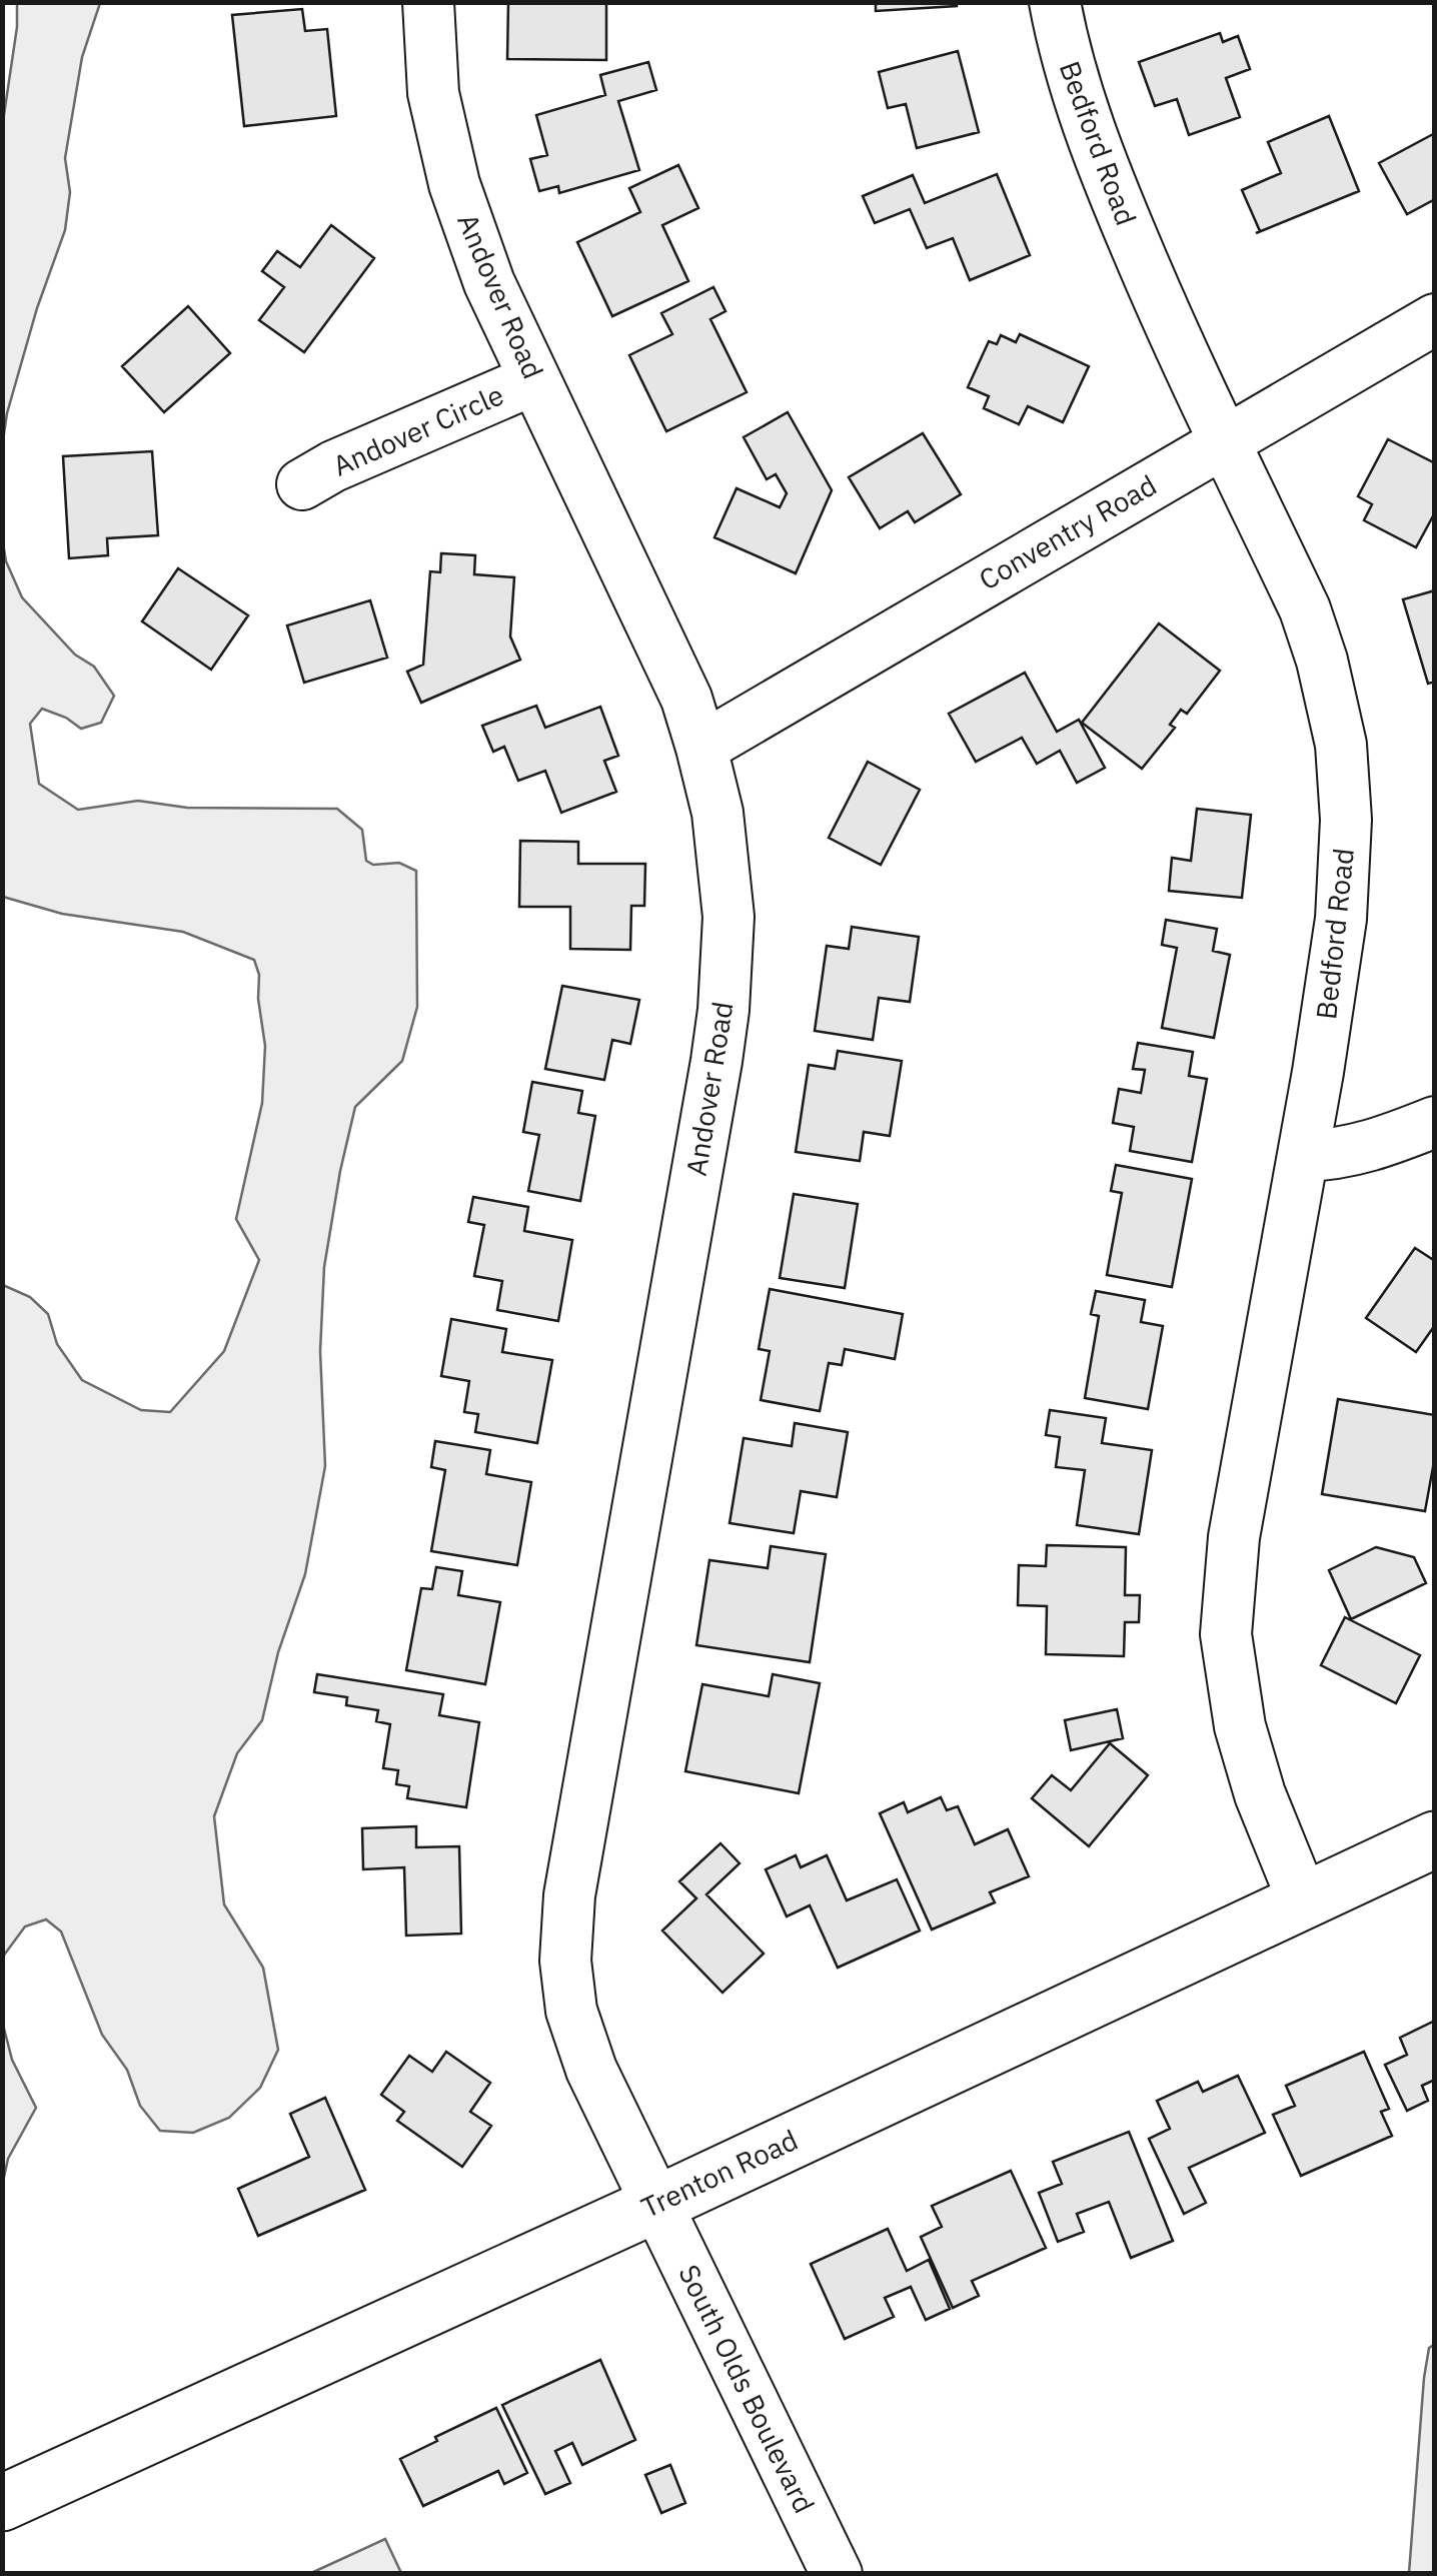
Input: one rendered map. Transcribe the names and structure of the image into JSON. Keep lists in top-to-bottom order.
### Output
{
  "streets": {
    "main road": ["Trenton Road"],
    "street": [
      "Bedford Road",
      "Andover Road",
      "Andover Circle",
      "Conventry Road",
      "South Olds Boulevard"
    ]
  },
  "crossings": [
    ["Bedford Road", "Conventry Road"],
    ["Bedford Road", "Trenton Road"],
    ["Andover Road", "Andover Circle"],
    ["Andover Road", "Conventry Road"],
    ["Andover Road", "Trenton Road"],
    ["Andover Road", "South Olds Boulevard"],
    ["Trenton Road", "South Olds Boulevard"]
  ]
}
